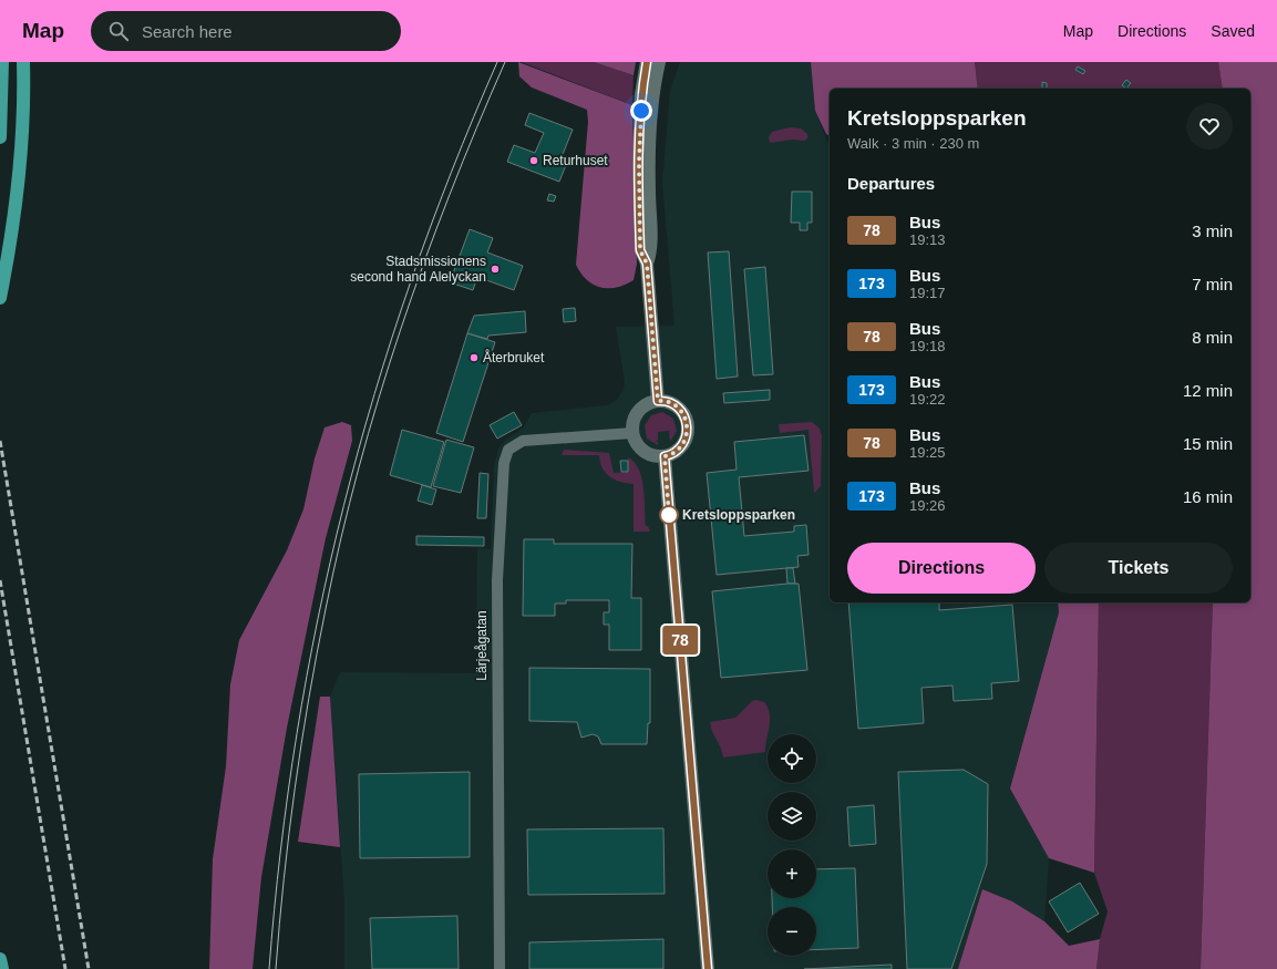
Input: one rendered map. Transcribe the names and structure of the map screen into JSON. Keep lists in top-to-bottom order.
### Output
{
  "streets": {
    "street": ["Lärjeågatan"]
  },
  "places": [
    "Returhuset",
    "Stadsmissionens second hand Alelyckan",
    "Återbruket",
    "Kretsloppsparken"
  ],
  "lines": ["bus line 78"],
  "page": {
    "header": "Map",
    "search": "Search here",
    "nav": ["Map", "Directions", "Saved"],
    "on_map": "78",
    "heading": [
      ["Kretsloppsparken", "Walk · 3 min · 230 m"],
      "Departures"
    ],
    "list": [
      {
        "mark": "78",
        "name": "Bus",
        "note": "19:13",
        "value": "3 min"
      },
      {
        "mark": "173",
        "name": "Bus",
        "note": "19:17",
        "value": "7 min"
      },
      {
        "mark": "78",
        "name": "Bus",
        "note": "19:18",
        "value": "8 min"
      },
      {
        "mark": "173",
        "name": "Bus",
        "note": "19:22",
        "value": "12 min"
      },
      {
        "mark": "78",
        "name": "Bus",
        "note": "19:25",
        "value": "15 min"
      },
      {
        "mark": "173",
        "name": "Bus",
        "note": "19:26",
        "value": "16 min"
      }
    ],
    "buttons": ["Directions", "Tickets"],
    "map_buttons": ["+", "−"]
  }
}
